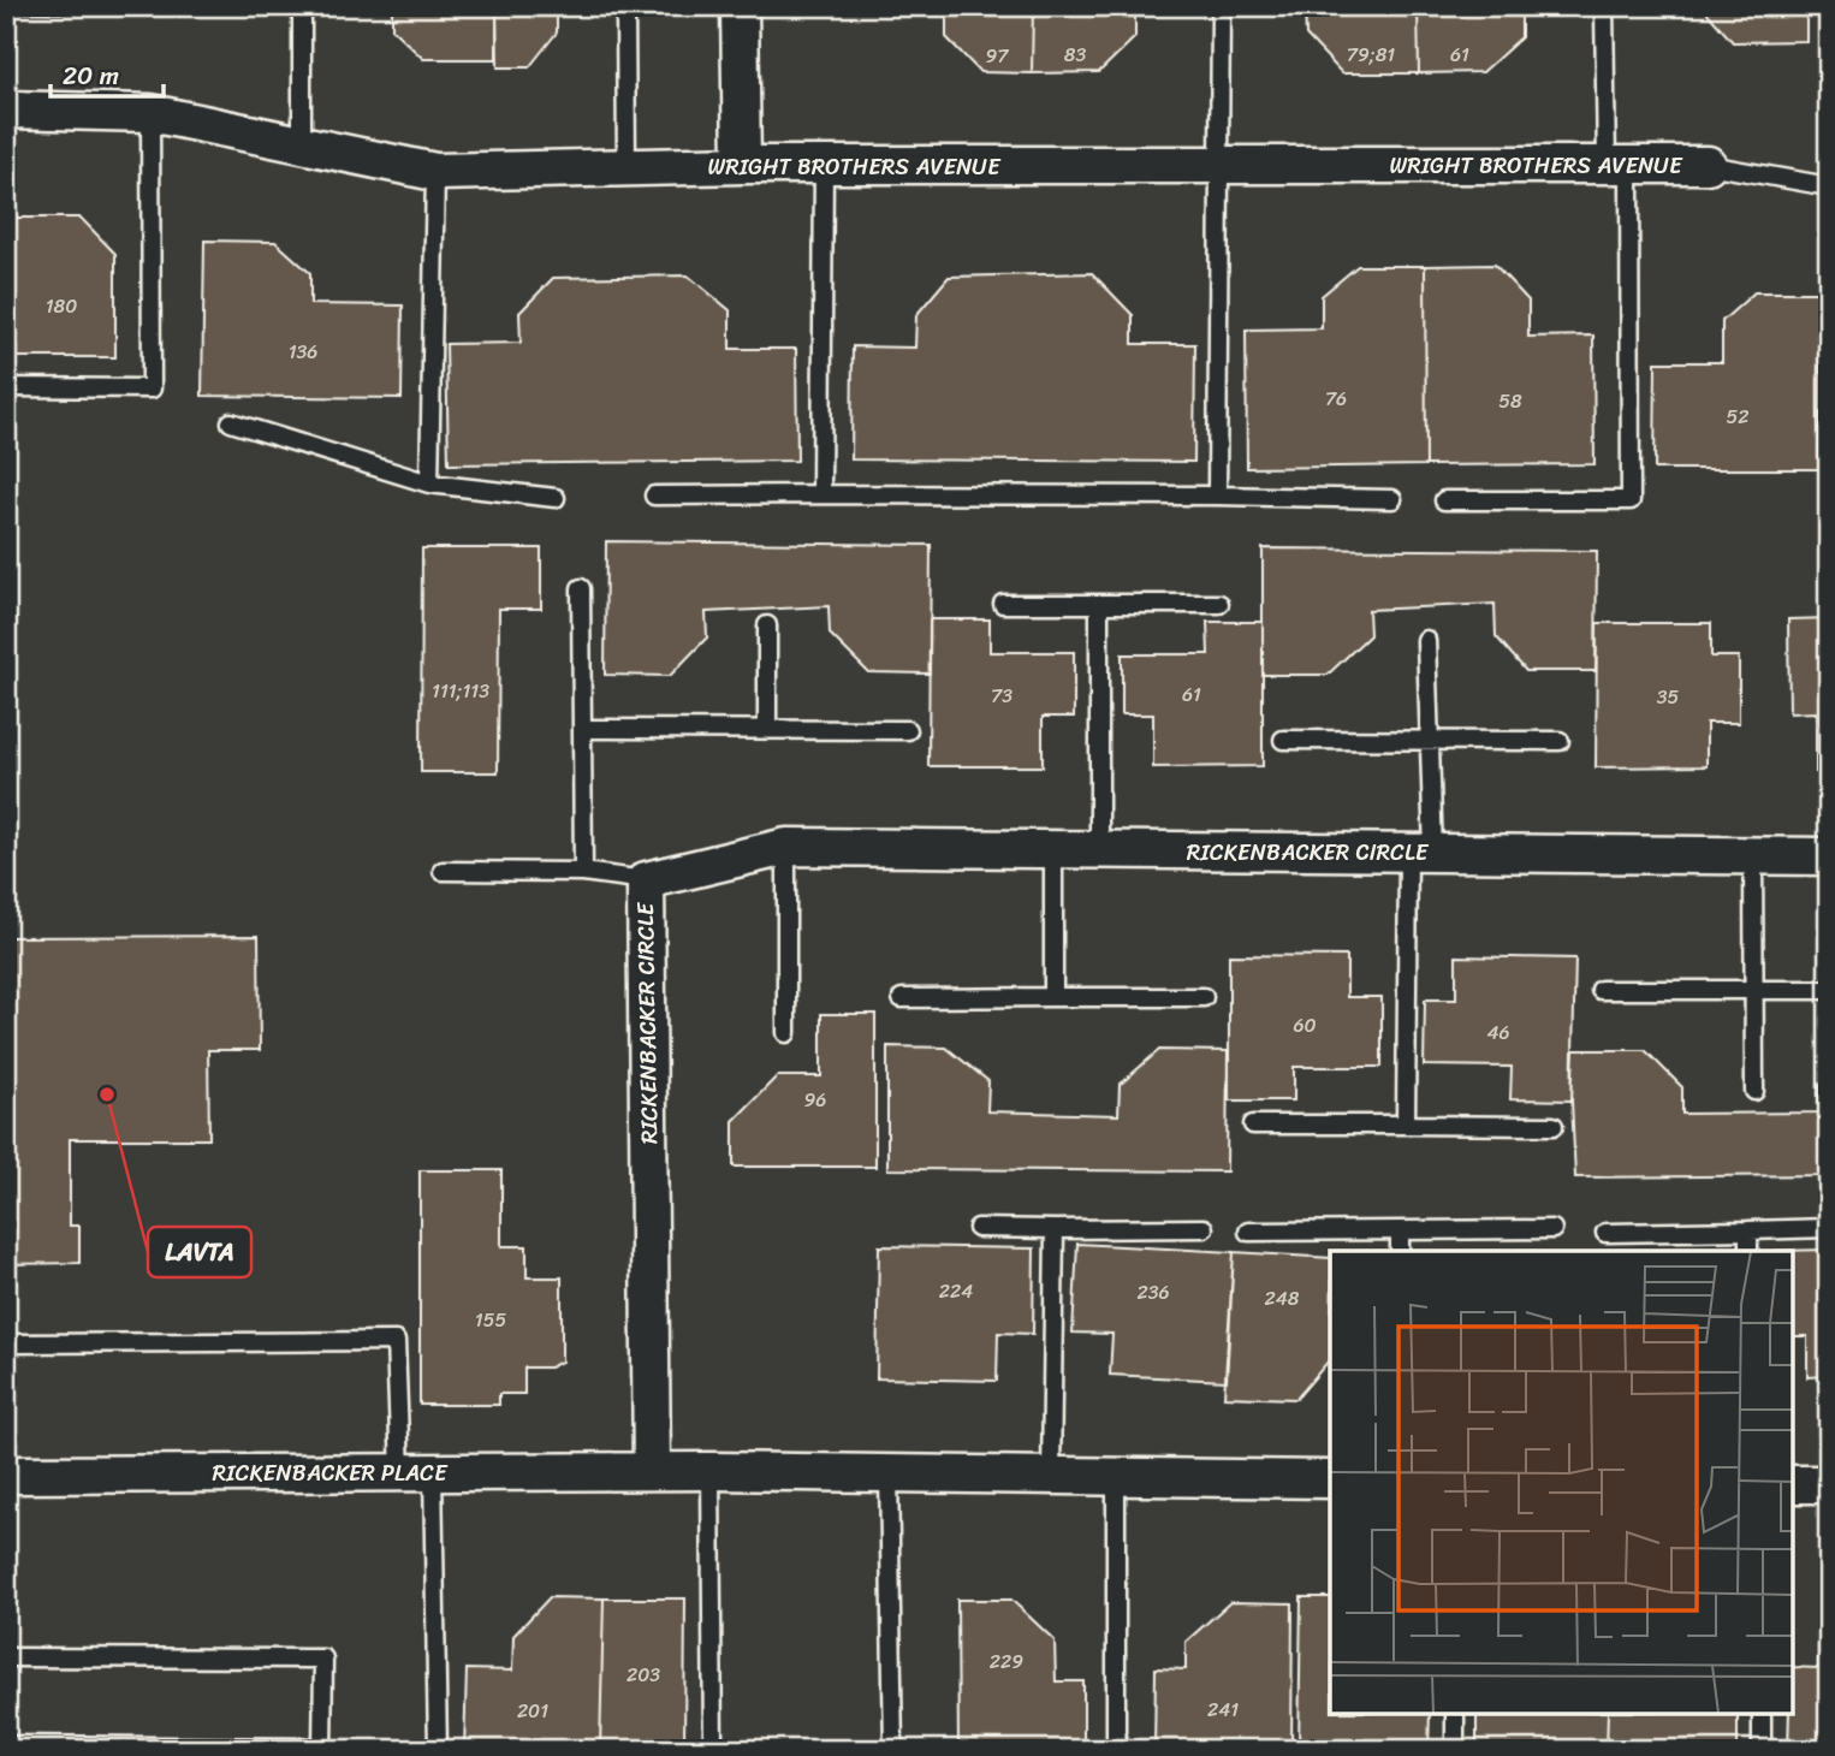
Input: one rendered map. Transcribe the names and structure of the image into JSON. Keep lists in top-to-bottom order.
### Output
{
  "streets": {
    "street": ["WRIGHT BROTHERS AVENUE", "RICKENBACKER CIRCLE", "RICKENBACKER PLACE"]
  },
  "crossings": [
    ["RICKENBACKER CIRCLE", "RICKENBACKER PLACE"]
  ],
  "places": ["LAVTA"],
  "house_numbers": [
    "83",
    "79;81",
    "61",
    "97",
    "180",
    "136",
    "76",
    "58",
    "52",
    "111;113",
    "61",
    "73",
    "35",
    "60",
    "46",
    "96",
    "224",
    "236",
    "248",
    "155",
    "229",
    "203",
    "241",
    "201"
  ],
  "scale_bar": "20 m"
}
